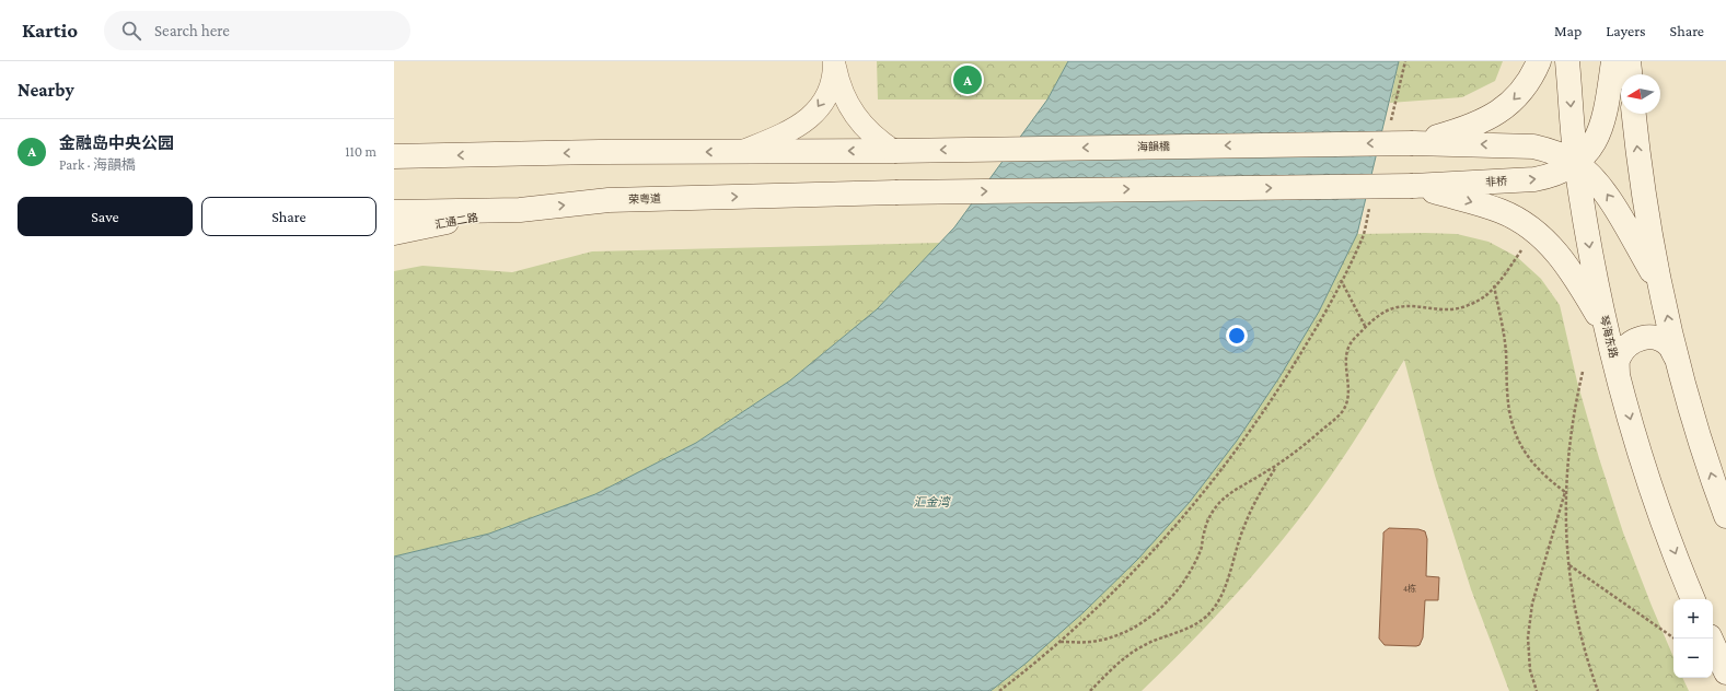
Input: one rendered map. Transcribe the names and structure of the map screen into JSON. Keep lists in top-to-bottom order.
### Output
{
  "streets": {
    "main road": [
      "海韻橋",
      "非桥",
      "荣粤道",
      "汇通二路",
      "琴海东路"
    ]
  },
  "crossings": [
    ["非桥", "荣粤道"],
    ["非桥", "琴海东路"],
    ["荣粤道", "汇通二路"]
  ],
  "one_way": ["海韻橋"],
  "water": ["汇金湾"],
  "house_numbers": ["4栋"],
  "north": "left",
  "page": {
    "header": "Kartio",
    "search": "Search here",
    "nav": ["Map", "Layers", "Share"],
    "heading": "Nearby",
    "pins": "A",
    "list": [
      {
        "mark": "A",
        "name": "金融岛中央公园",
        "note": "Park · 海韻橋",
        "value": "110 m"
      }
    ],
    "buttons": ["Save", "Share"],
    "map_buttons": ["+", "−"]
  }
}
